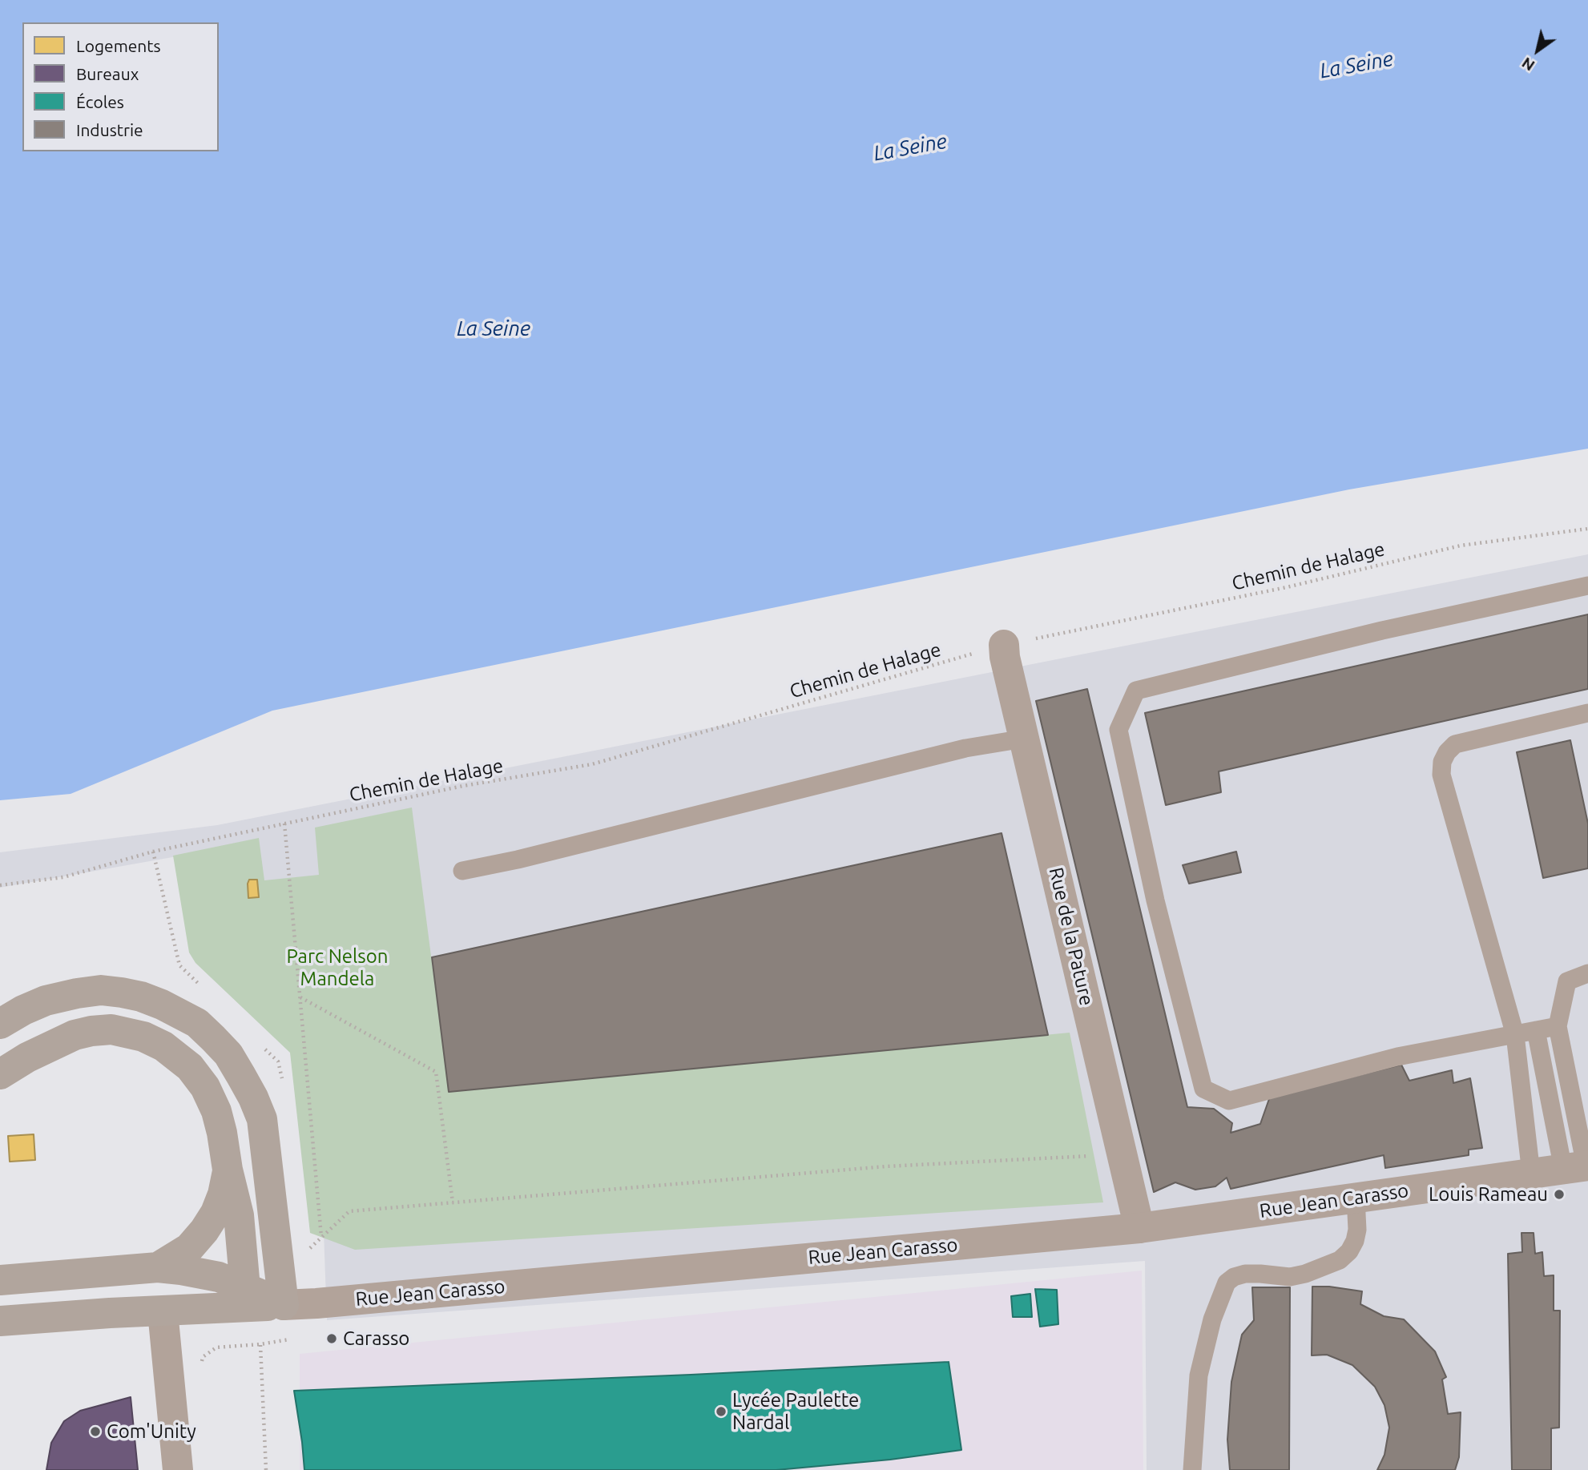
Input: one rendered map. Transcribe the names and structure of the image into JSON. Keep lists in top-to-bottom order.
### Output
{
  "streets": {
    "main road": ["Rue Jean Carasso"],
    "street": ["Rue de la Pature"],
    "path": ["Chemin de Halage"]
  },
  "crossings": [
    ["Chemin de Halage", "Rue de la Pature"],
    ["Rue de la Pature", "Rue Jean Carasso"]
  ],
  "water": ["La Seine"],
  "parks": ["Parc Nelson Mandela"],
  "places": [
    "Louis Rameau",
    "Carasso",
    "Lycée Paulette Nardal",
    "Com'Unity"
  ],
  "legend": [
    "Logements",
    "Bureaux",
    "Écoles",
    "Industrie"
  ],
  "north": "bottom left"
}
